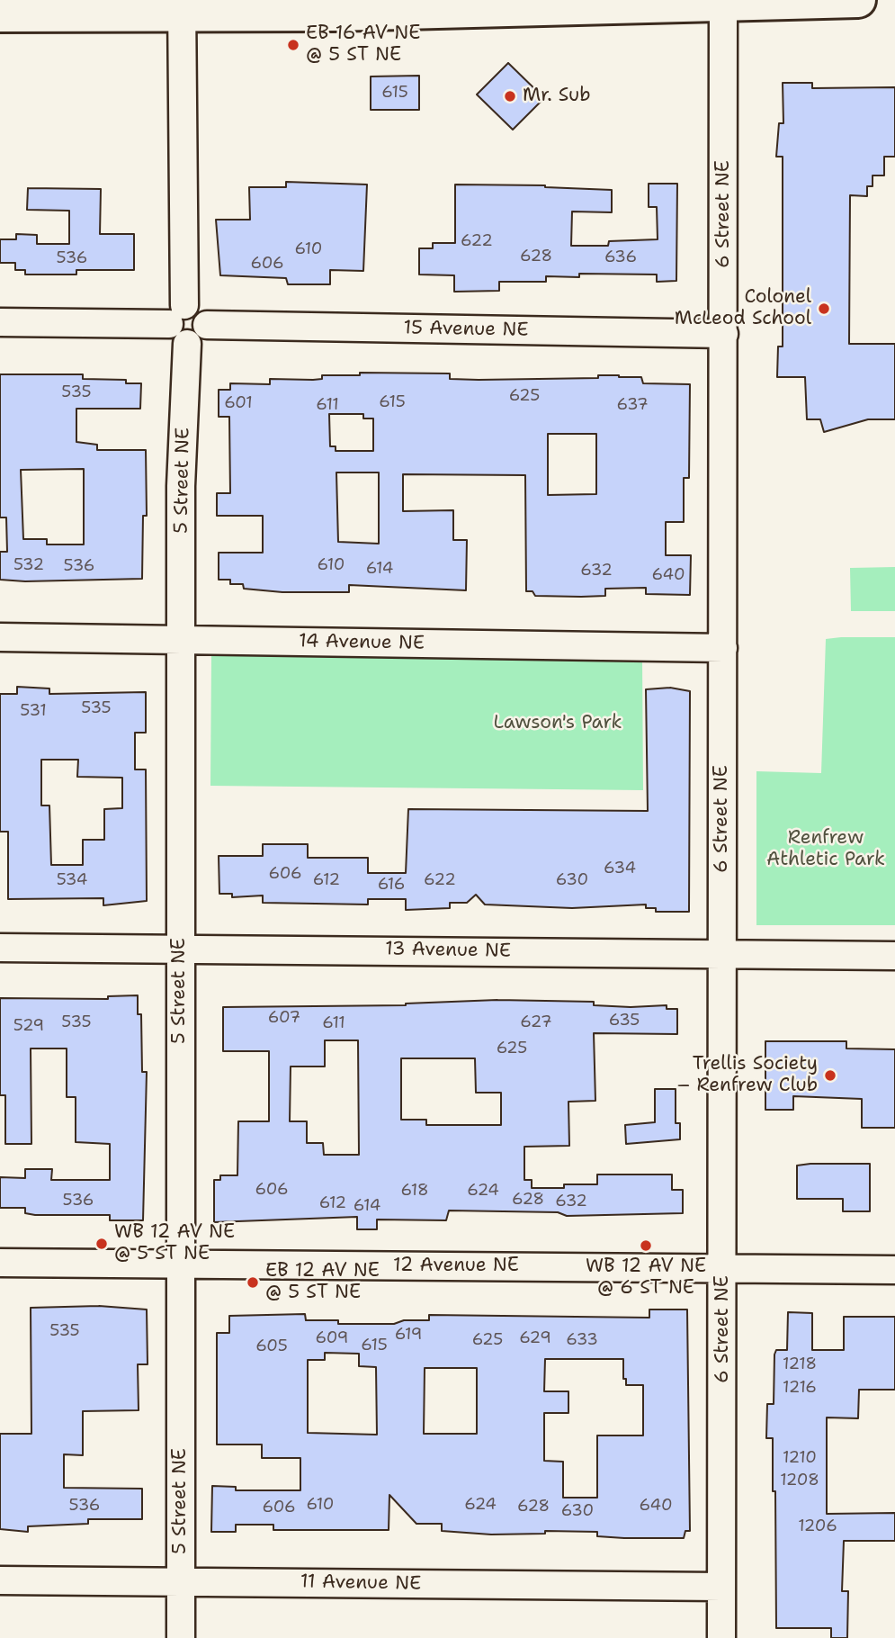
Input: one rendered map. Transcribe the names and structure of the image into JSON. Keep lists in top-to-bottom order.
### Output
{
  "streets": {
    "street": [
      "6 Street NE",
      "15 Avenue NE",
      "5 Street NE",
      "14 Avenue NE",
      "13 Avenue NE",
      "12 Avenue NE",
      "11 Avenue NE"
    ]
  },
  "crossings": [
    ["6 Street NE", "15 Avenue NE"],
    ["6 Street NE", "14 Avenue NE"],
    ["6 Street NE", "13 Avenue NE"],
    ["6 Street NE", "12 Avenue NE"],
    ["6 Street NE", "11 Avenue NE"],
    ["15 Avenue NE", "5 Street NE"],
    ["5 Street NE", "14 Avenue NE"],
    ["5 Street NE", "13 Avenue NE"],
    ["5 Street NE", "12 Avenue NE"],
    ["5 Street NE", "11 Avenue NE"]
  ],
  "parks": ["Lawson's Park", "Renfrew Athletic Park"],
  "places": [
    "EB 16 AV NE @ 5 ST NE",
    "Mr. Sub",
    "Colonel McLeod School",
    "Trellis Society – Renfrew Club",
    "WB 12 AV NE @ 5 ST NE",
    "WB 12 AV NE @ 6 ST NE",
    "EB 12 AV NE @ 5 ST NE"
  ],
  "house_numbers": [
    "615",
    "622",
    "610",
    "628",
    "636",
    "536",
    "606",
    "535",
    "625",
    "615",
    "601",
    "611",
    "637",
    "532",
    "610",
    "536",
    "614",
    "632",
    "640",
    "535",
    "531",
    "634",
    "606",
    "534",
    "612",
    "622",
    "630",
    "616",
    "607",
    "635",
    "535",
    "627",
    "611",
    "529",
    "625",
    "606",
    "618",
    "624",
    "628",
    "536",
    "632",
    "612",
    "614",
    "535",
    "619",
    "609",
    "629",
    "625",
    "633",
    "615",
    "605",
    "1218",
    "1216",
    "1210",
    "1208",
    "610",
    "624",
    "536",
    "640",
    "628",
    "606",
    "630",
    "1206"
  ]
}
